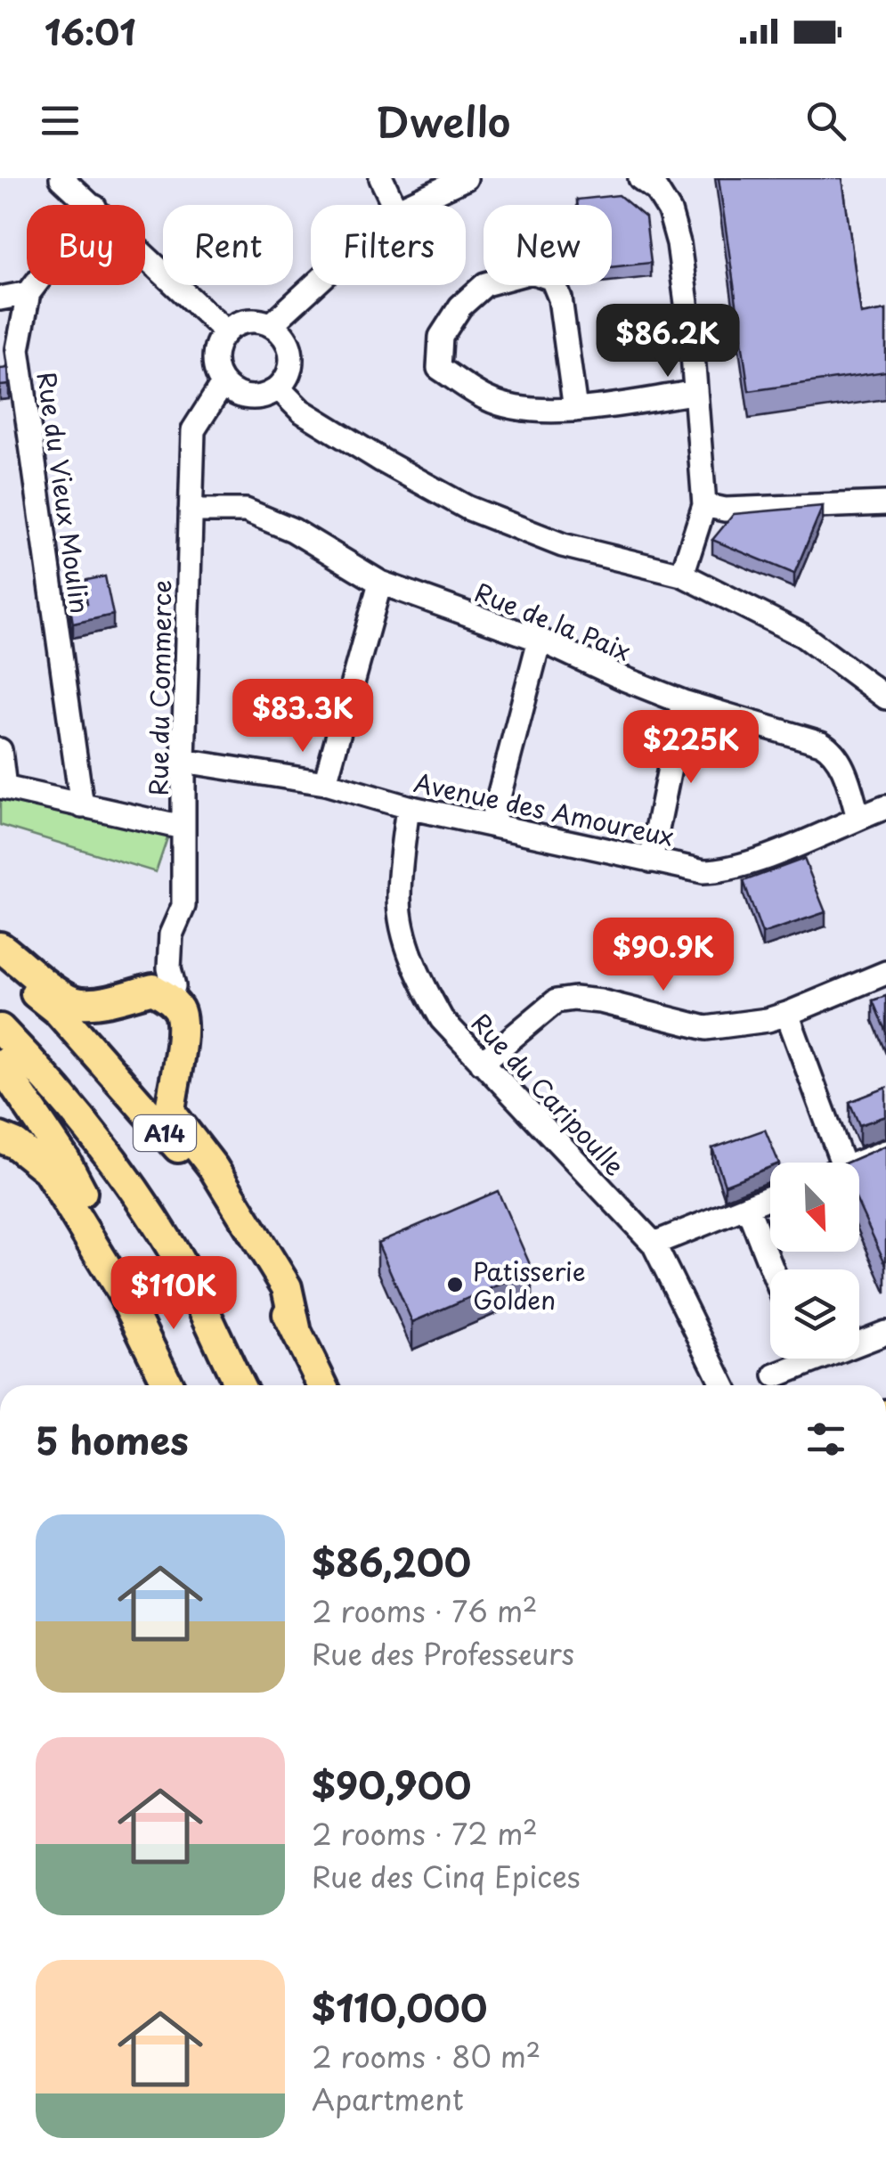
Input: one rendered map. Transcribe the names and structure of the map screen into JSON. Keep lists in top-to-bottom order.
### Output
{
  "streets": {
    "main road": ["A14"],
    "street": [
      "Rue du Vieux Moulin",
      "Rue de la Paix",
      "Rue du Commerce",
      "Avenue des Amoureux",
      "Rue du Caripoulle"
    ]
  },
  "crossings": [
    ["Rue de la Paix", "Rue du Commerce"],
    ["Rue de la Paix", "Avenue des Amoureux"],
    ["Rue du Commerce", "Avenue des Amoureux"],
    ["Avenue des Amoureux", "Rue du Caripoulle"]
  ],
  "places": ["Patisserie Golden"],
  "north": "bottom right",
  "page": {
    "status": "16:01",
    "header": "Dwello",
    "chip": [
      "Buy",
      "Rent",
      "Filters",
      "New"
    ],
    "price": [
      "$86.2K",
      "$83.3K",
      "$225K",
      "$90.9K",
      "$110K"
    ],
    "heading": "5 homes",
    "list": [
      {
        "name": "$86,200",
        "note": "2 rooms · 76 m² · Rue des Professeurs"
      },
      {
        "name": "$90,900",
        "note": "2 rooms · 72 m² · Rue des Cinq Epices"
      },
      {
        "name": "$110,000",
        "note": "2 rooms · 80 m² · Apartment"
      }
    ]
  }
}
